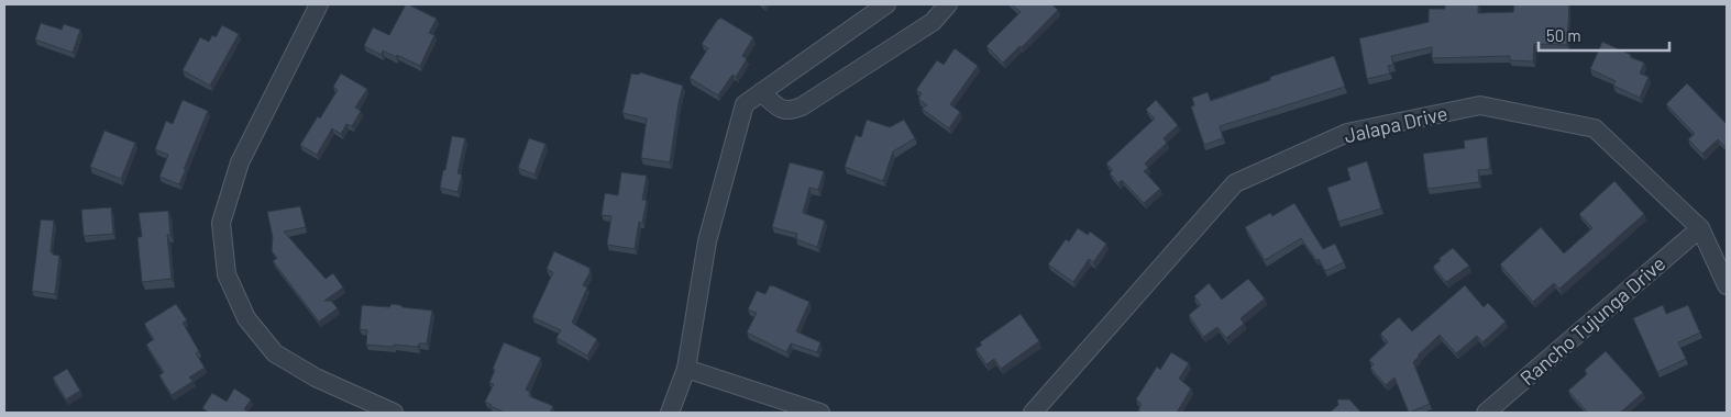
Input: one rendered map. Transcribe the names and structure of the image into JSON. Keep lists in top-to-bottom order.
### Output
{
  "streets": {
    "street": ["Jalapa Drive", "Rancho Tujunga Drive"]
  },
  "crossings": [
    ["Jalapa Drive", "Rancho Tujunga Drive"]
  ],
  "scale_bar": "50 m"
}
